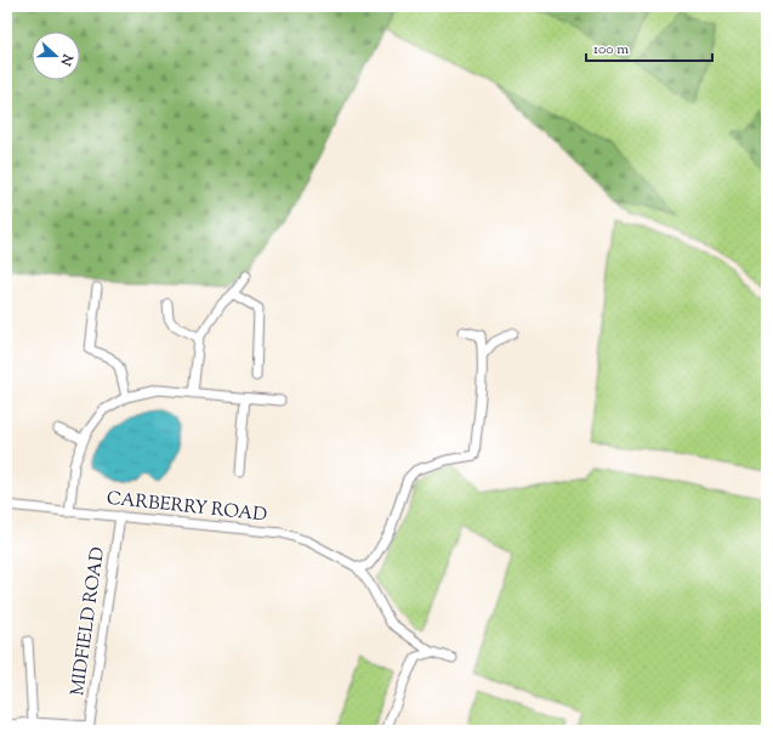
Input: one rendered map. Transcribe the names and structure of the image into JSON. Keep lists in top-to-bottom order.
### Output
{
  "streets": {
    "street": ["CARBERRY ROAD", "MIDFIELD ROAD"]
  },
  "crossings": [
    ["CARBERRY ROAD", "MIDFIELD ROAD"]
  ],
  "scale_bar": "100 m",
  "north": "right"
}
